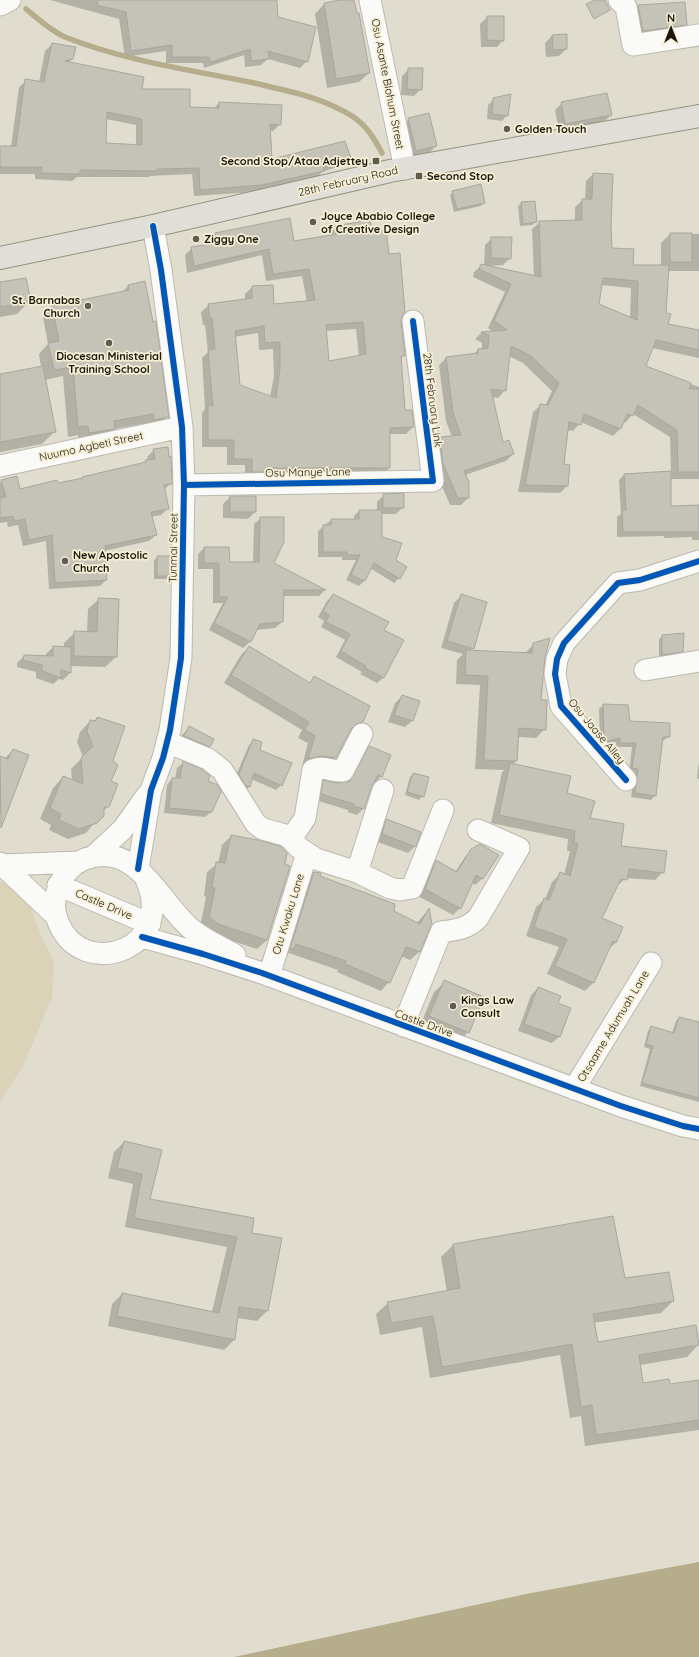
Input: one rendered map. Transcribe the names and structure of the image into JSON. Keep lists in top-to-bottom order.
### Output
{
  "streets": {
    "main road": ["28th February Road"],
    "street": [
      "Osu Asante Blohum Street",
      "28th February Link",
      "Nuumo Agbeti Street",
      "Osu Manye Lane",
      "Tunmai Street",
      "Osu Jaase Alley",
      "Castle Drive",
      "Otu Kwaku Lane",
      "Otsaame Adumuah Lane"
    ]
  },
  "crossings": [
    ["Osu Asante Blohum Street", "28th February Road"],
    ["28th February Road", "Tunmai Street"],
    ["28th February Link", "Osu Manye Lane"],
    ["Nuumo Agbeti Street", "Tunmai Street"],
    ["Osu Manye Lane", "Tunmai Street"],
    ["Tunmai Street", "Castle Drive"],
    ["Castle Drive", "Otu Kwaku Lane"],
    ["Castle Drive", "Otsaame Adumuah Lane"]
  ],
  "places": {
    "other": [
      "Golden Touch",
      "Joyce Ababio College of Creative Design",
      "Ziggy One",
      "St. Barnabas Church",
      "Diocesan Ministerial Training School",
      "New Apostolic Church",
      "Kings Law Consult"
    ],
    "transit": ["Second Stop/Ataa Adjettey", "Second Stop"]
  },
  "north": "top"
}
